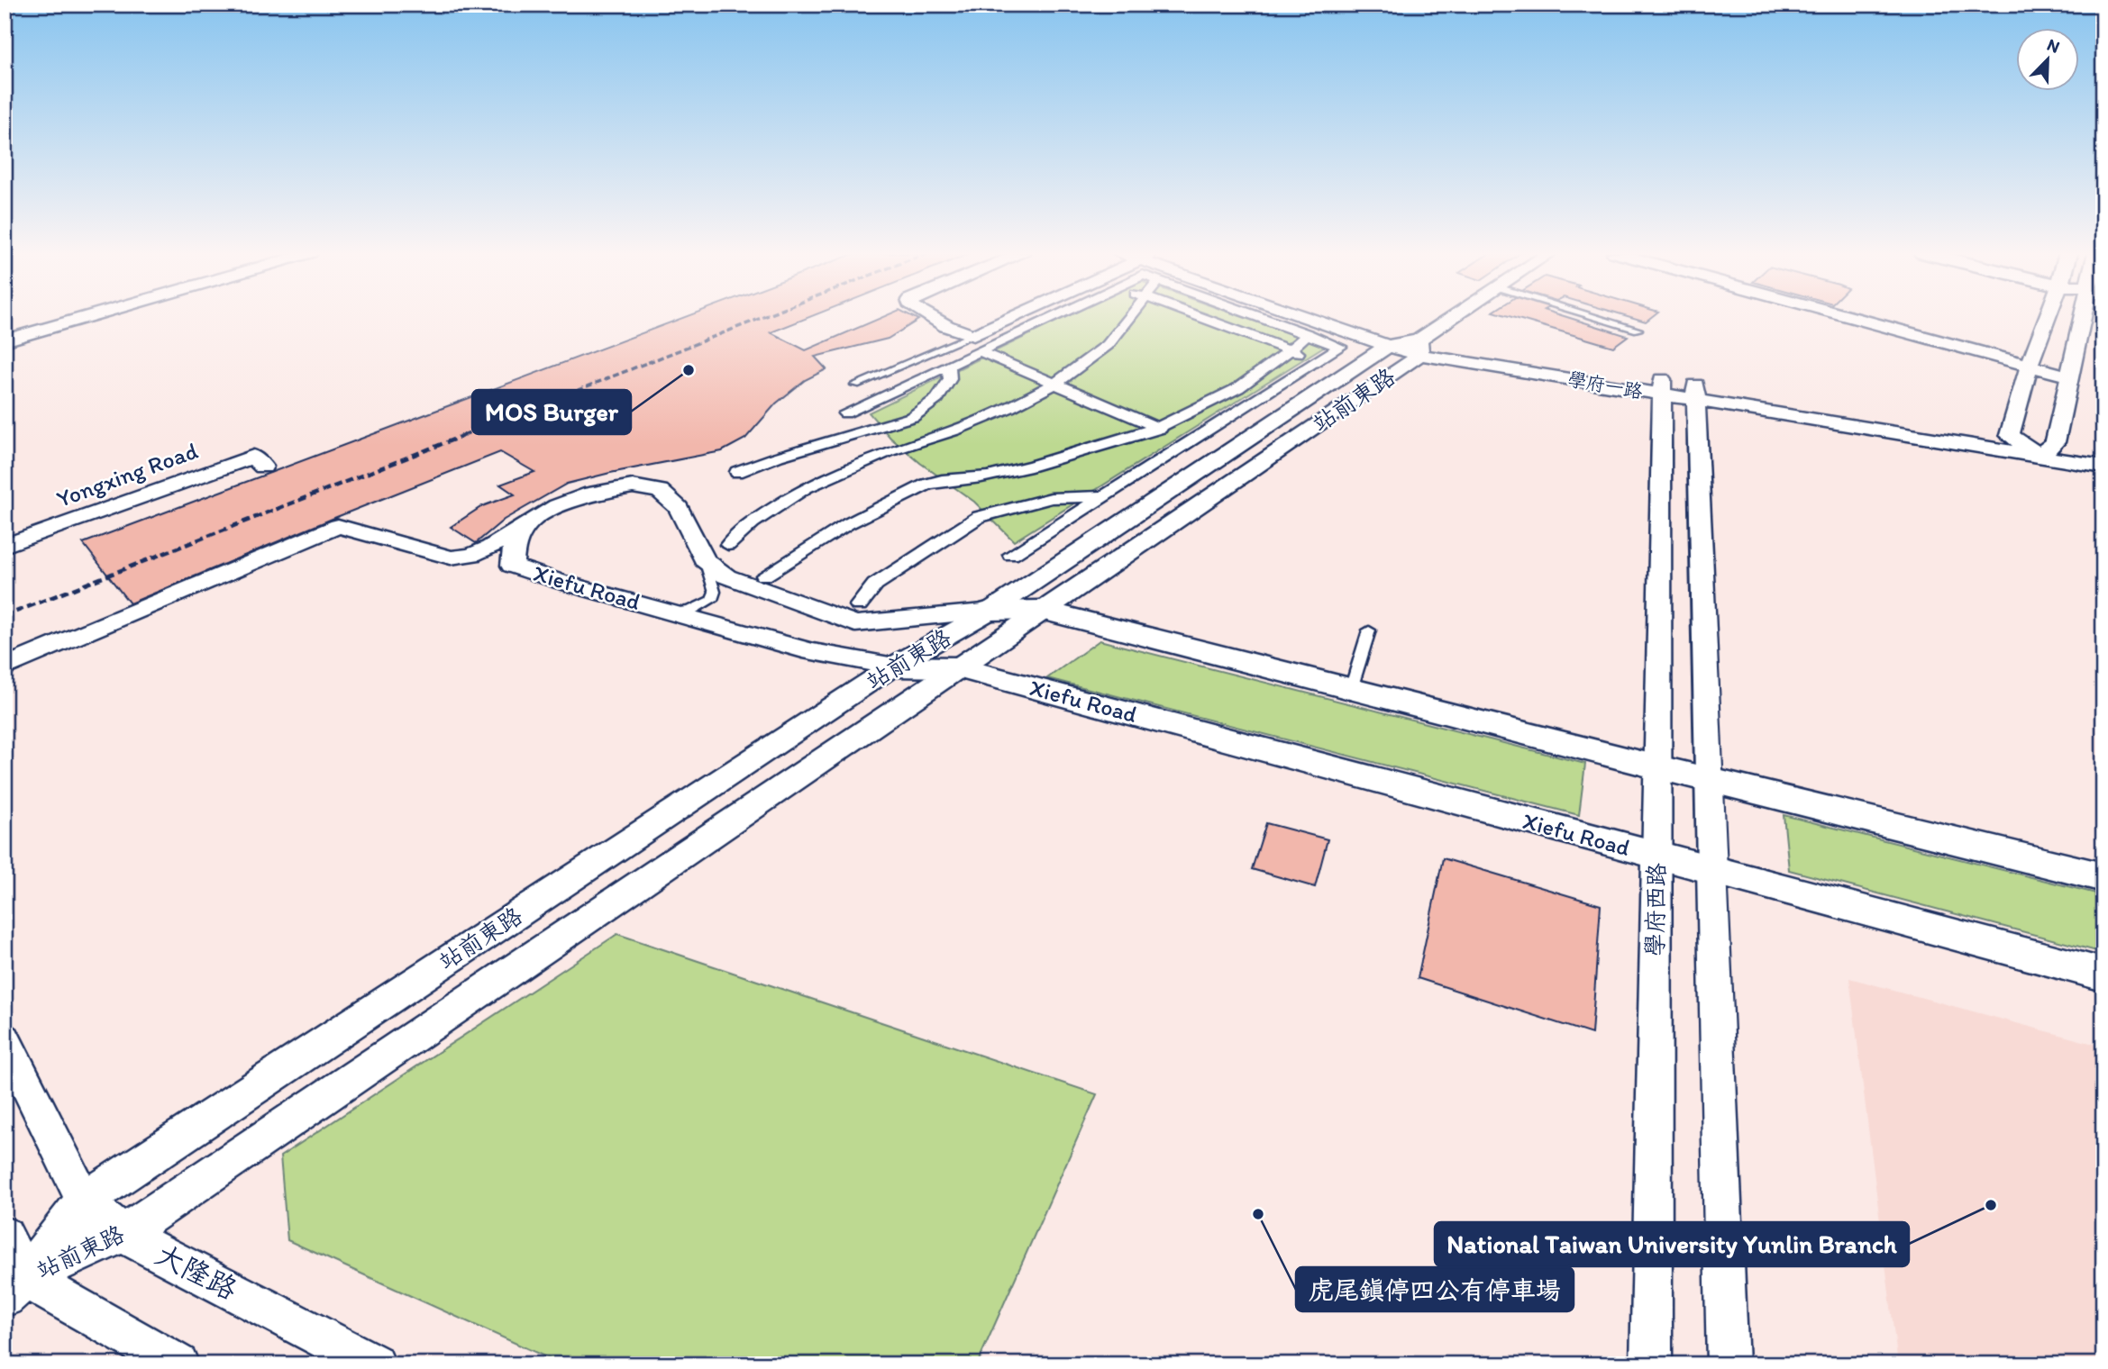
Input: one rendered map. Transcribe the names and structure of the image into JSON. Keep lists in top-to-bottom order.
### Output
{
  "streets": {
    "street": [
      "學府一路",
      "站前東路",
      "Yongxing Road",
      "Xiefu Road",
      "學府西路",
      "大隆路"
    ]
  },
  "crossings": [
    ["學府一路", "站前東路"],
    ["學府一路", "學府西路"],
    ["站前東路", "Xiefu Road"],
    ["站前東路", "大隆路"],
    ["Xiefu Road", "學府西路"]
  ],
  "places": ["MOS Burger", "National Taiwan University Yunlin Branch", "虎尾鎮停四公有停車場"],
  "north": "top right"
}
